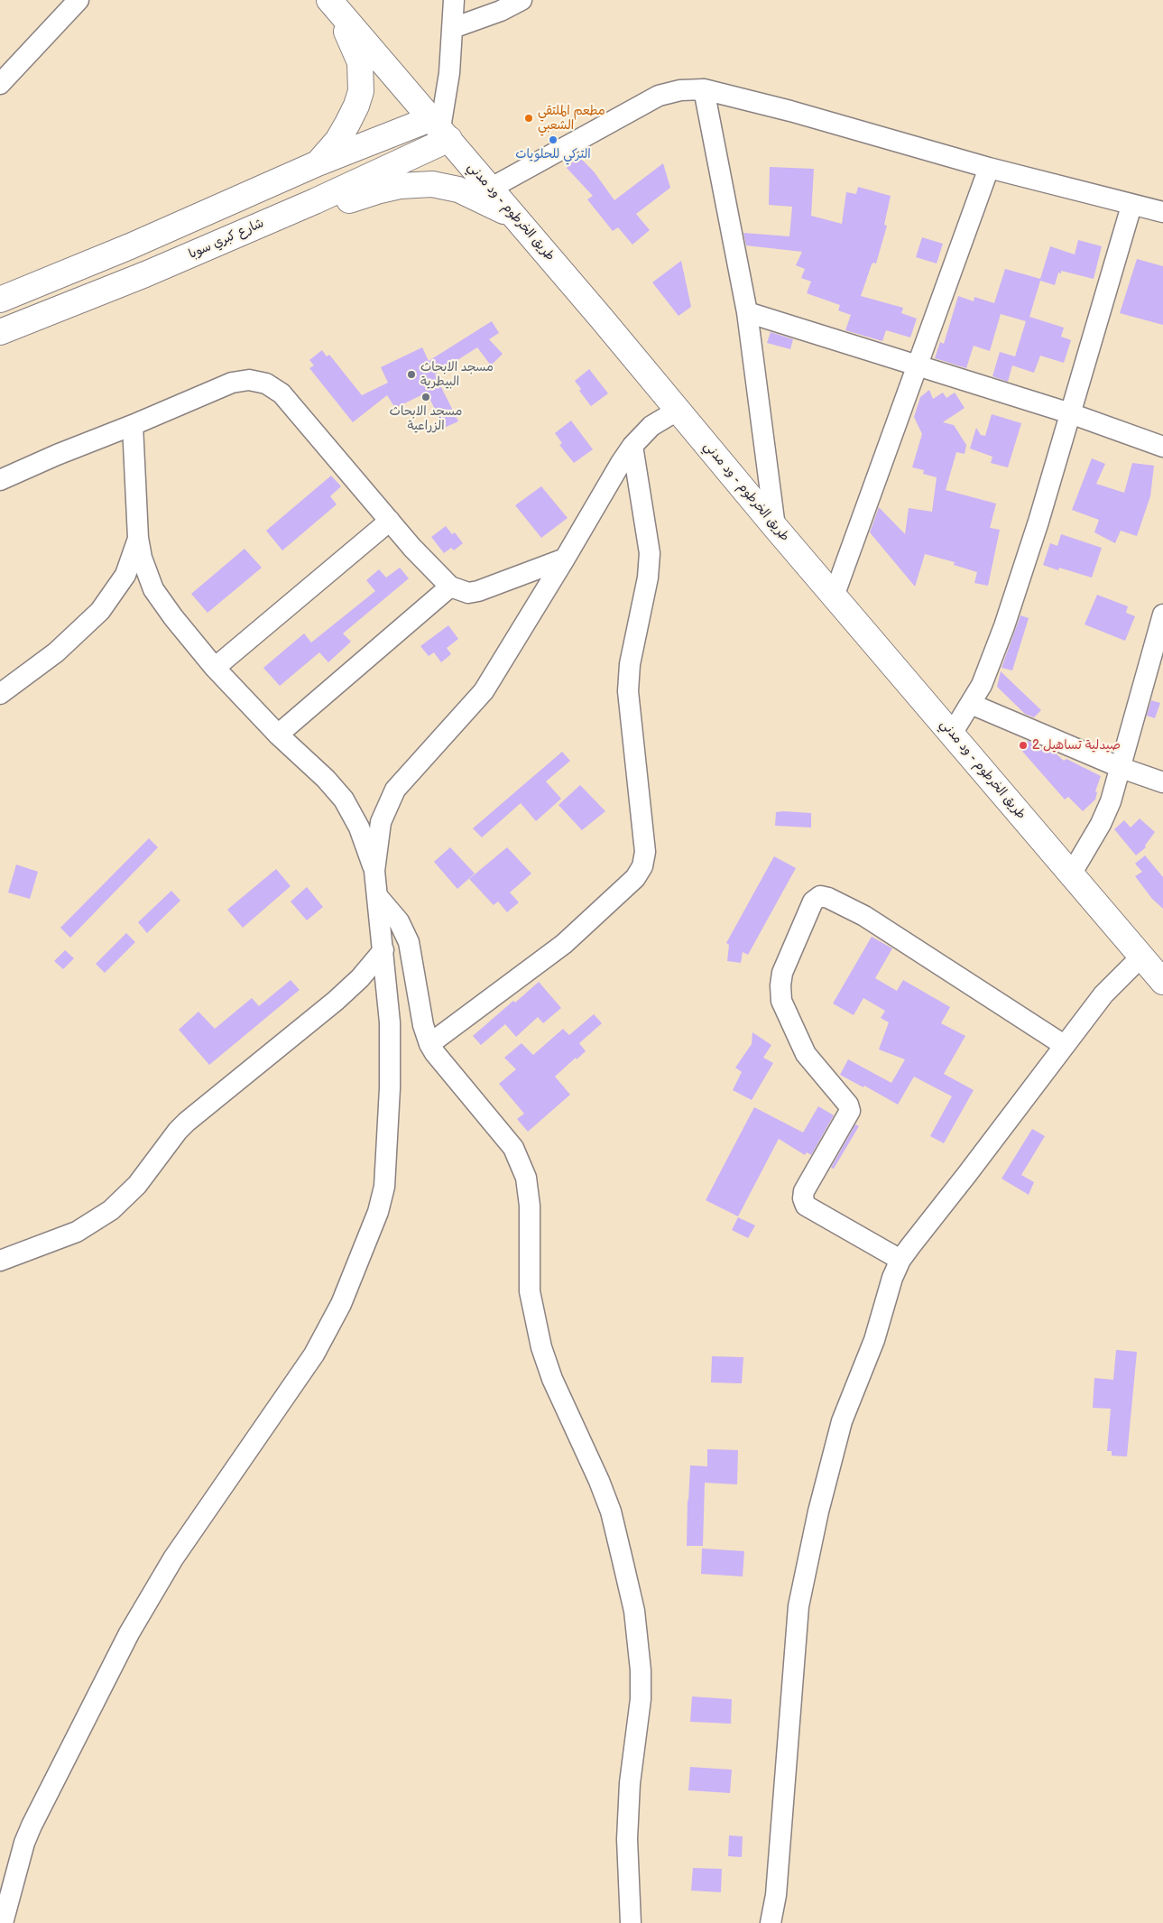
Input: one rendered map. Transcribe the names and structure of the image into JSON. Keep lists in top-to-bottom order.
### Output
{
  "streets": {
    "highway": ["طريق الخرطوم - ود مدني", "شارع كبري سوبا"]
  },
  "crossings": [
    ["طريق الخرطوم - ود مدني", "شارع كبري سوبا"]
  ],
  "places": [
    "مطعم الملتقي الشعبي",
    "التركي للحلويات",
    "مسجد الابحاث البيطرية",
    "مسجد الابحاث الزراعية",
    "صيدلية تساهيل 2"
  ]
}
